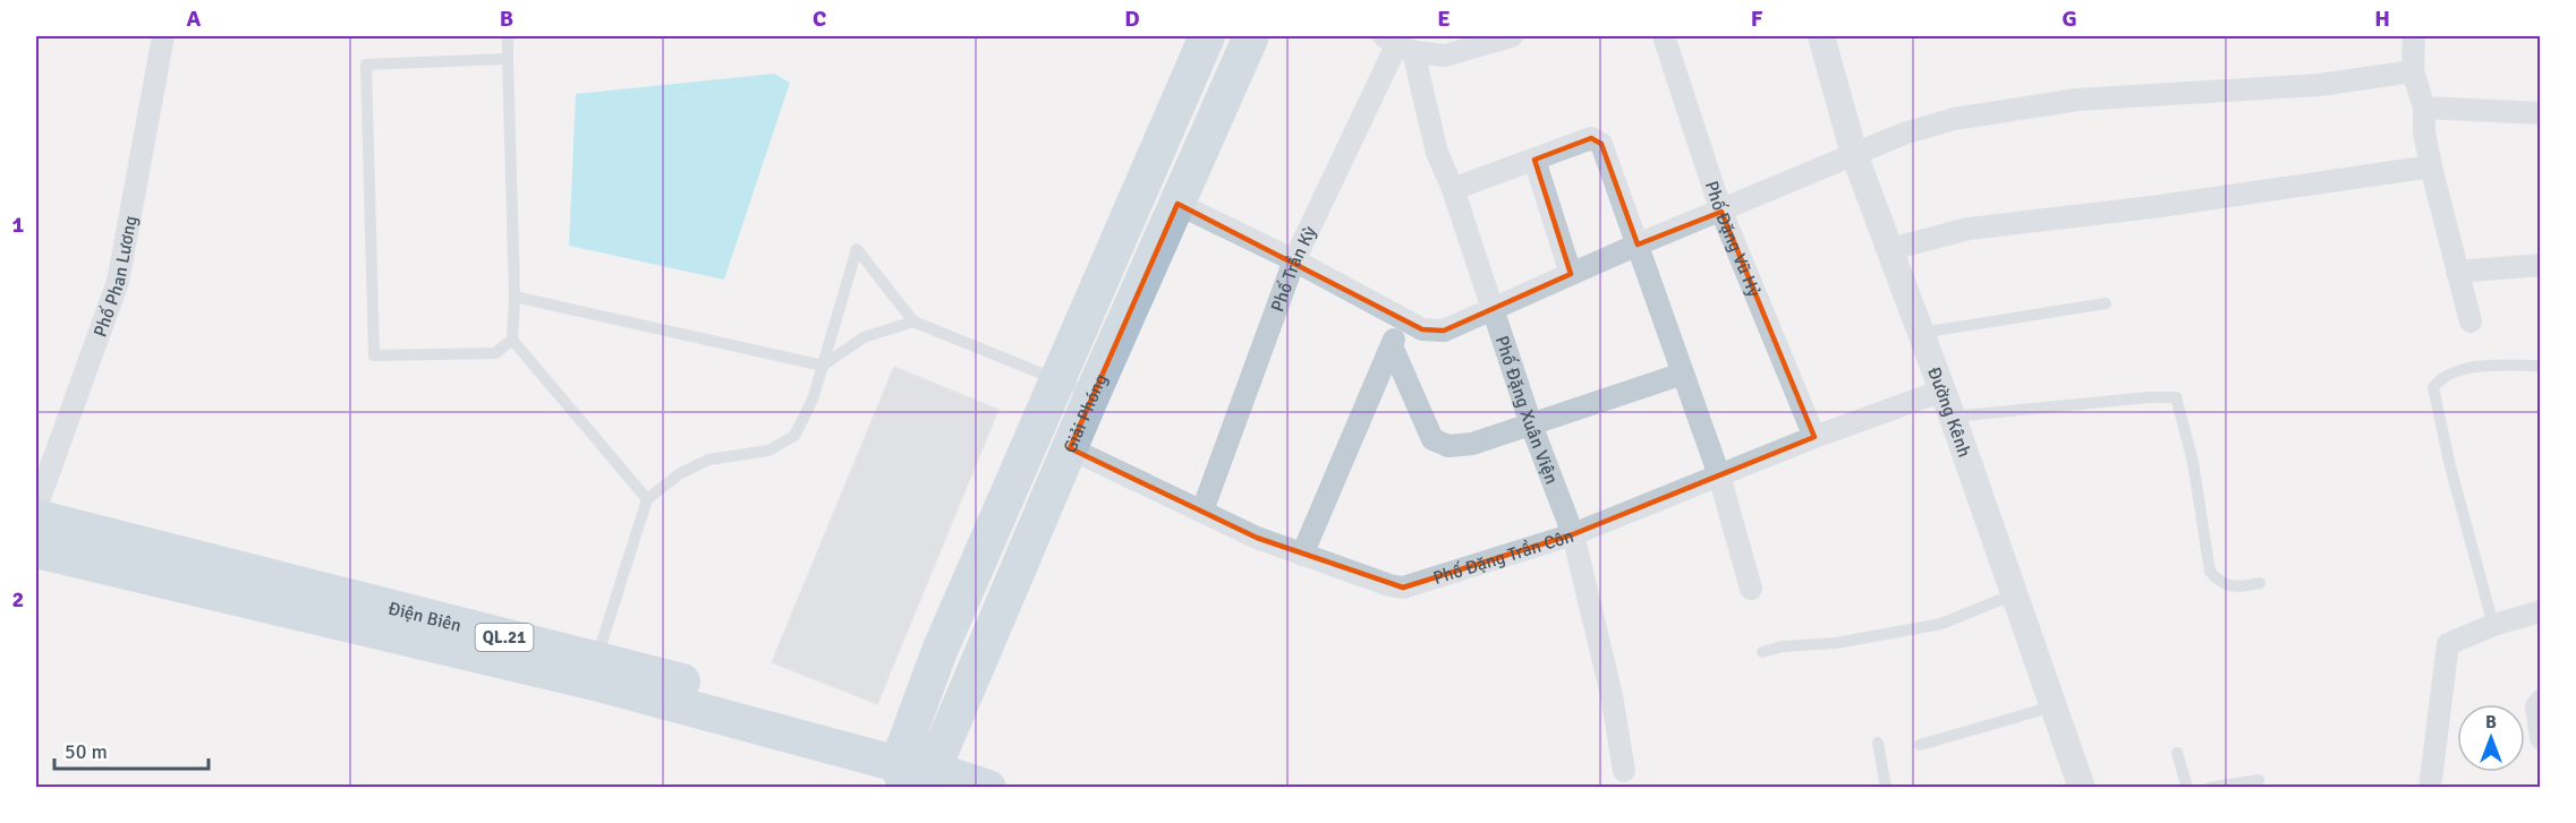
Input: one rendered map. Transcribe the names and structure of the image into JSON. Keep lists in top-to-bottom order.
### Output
{
  "streets": {
    "main road": ["Giải Phóng", "Điện Biên", "QL.21"],
    "street": [
      "Phố Đặng Vũ Hỷ",
      "Phố Trần Kỳ",
      "Phố Phan Lương",
      "Phố Đặng Xuân Viện",
      "Đường Kênh",
      "Phố Đặng Trần Côn"
    ]
  },
  "crossings": [
    ["Phố Đặng Vũ Hỷ", "Phố Đặng Trần Côn"],
    ["Phố Trần Kỳ", "Phố Đặng Xuân Viện"],
    ["Phố Trần Kỳ", "Phố Đặng Trần Côn"],
    ["Phố Đặng Xuân Viện", "Phố Đặng Trần Côn"],
    ["Giải Phóng", "Phố Đặng Trần Côn"],
    ["Giải Phóng", "Điện Biên"],
    ["Đường Kênh", "Phố Đặng Trần Côn"]
  ],
  "scale_bar": "50 m",
  "north": "top",
  "grid": {
    "columns": [
      "A",
      "B",
      "C",
      "D",
      "E",
      "F",
      "G",
      "H"
    ],
    "rows": ["1", "2"]
  }
}
